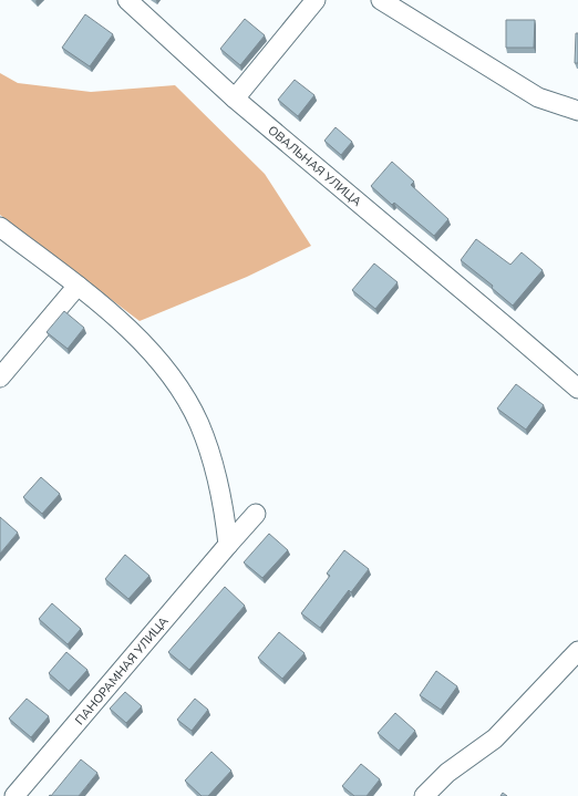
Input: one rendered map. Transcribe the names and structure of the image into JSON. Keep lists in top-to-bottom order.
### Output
{
  "streets": {
    "street": ["ОВАЛЬНАЯ УЛИЦА", "ПАНОРАМНАЯ УЛИЦА"]
  }
}
